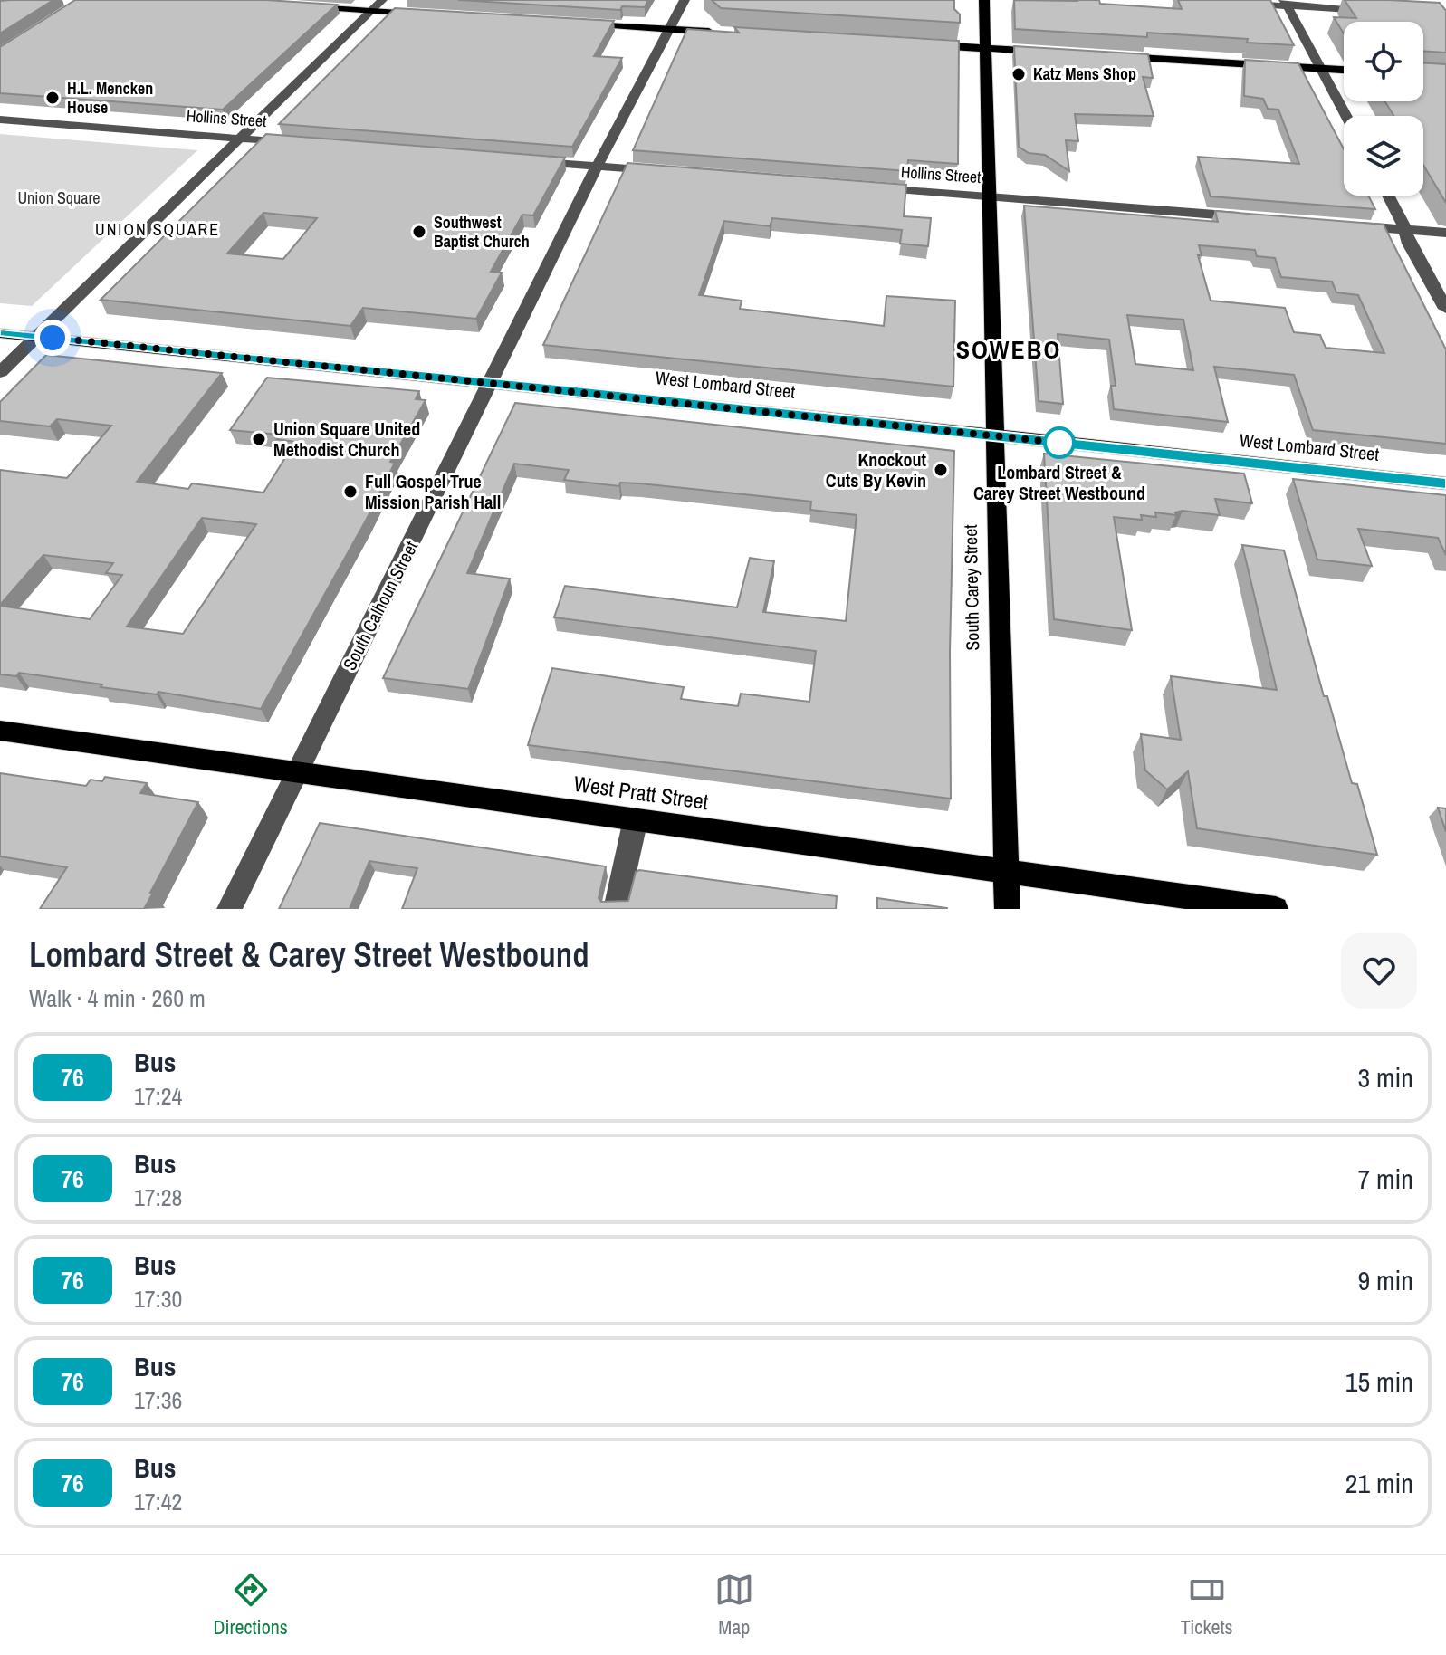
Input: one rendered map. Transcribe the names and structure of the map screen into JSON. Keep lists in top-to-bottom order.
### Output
{
  "streets": {
    "main road": ["West Lombard Street", "South Carey Street", "West Pratt Street"],
    "street": ["Hollins Street", "South Calhoun Street"]
  },
  "crossings": [
    ["Hollins Street", "South Carey Street"],
    ["West Lombard Street", "South Carey Street"],
    ["West Lombard Street", "South Calhoun Street"],
    ["South Carey Street", "West Pratt Street"],
    ["South Calhoun Street", "West Pratt Street"]
  ],
  "districts": ["UNION SQUARE", "SOWEBO"],
  "parks": ["Union Square"],
  "places": [
    "Katz Mens Shop",
    "H.L. Mencken House",
    "Southwest Baptist Church",
    "Union Square United Methodist Church",
    "Lombard Street & Carey Street Westbound",
    "Knockout Cuts By Kevin",
    "Full Gospel True Mission Parish Hall"
  ],
  "lines": ["bus line 76"],
  "page": {
    "heading": ["Lombard Street & Carey Street Westbound", "Walk · 4 min · 260 m"],
    "list": [
      {
        "mark": "76",
        "name": "Bus",
        "note": "17:24",
        "value": "3 min"
      },
      {
        "mark": "76",
        "name": "Bus",
        "note": "17:28",
        "value": "7 min"
      },
      {
        "mark": "76",
        "name": "Bus",
        "note": "17:30",
        "value": "9 min"
      },
      {
        "mark": "76",
        "name": "Bus",
        "note": "17:36",
        "value": "15 min"
      },
      {
        "mark": "76",
        "name": "Bus",
        "note": "17:42",
        "value": "21 min"
      }
    ],
    "tabs": ["Directions", "Map", "Tickets"]
  }
}
